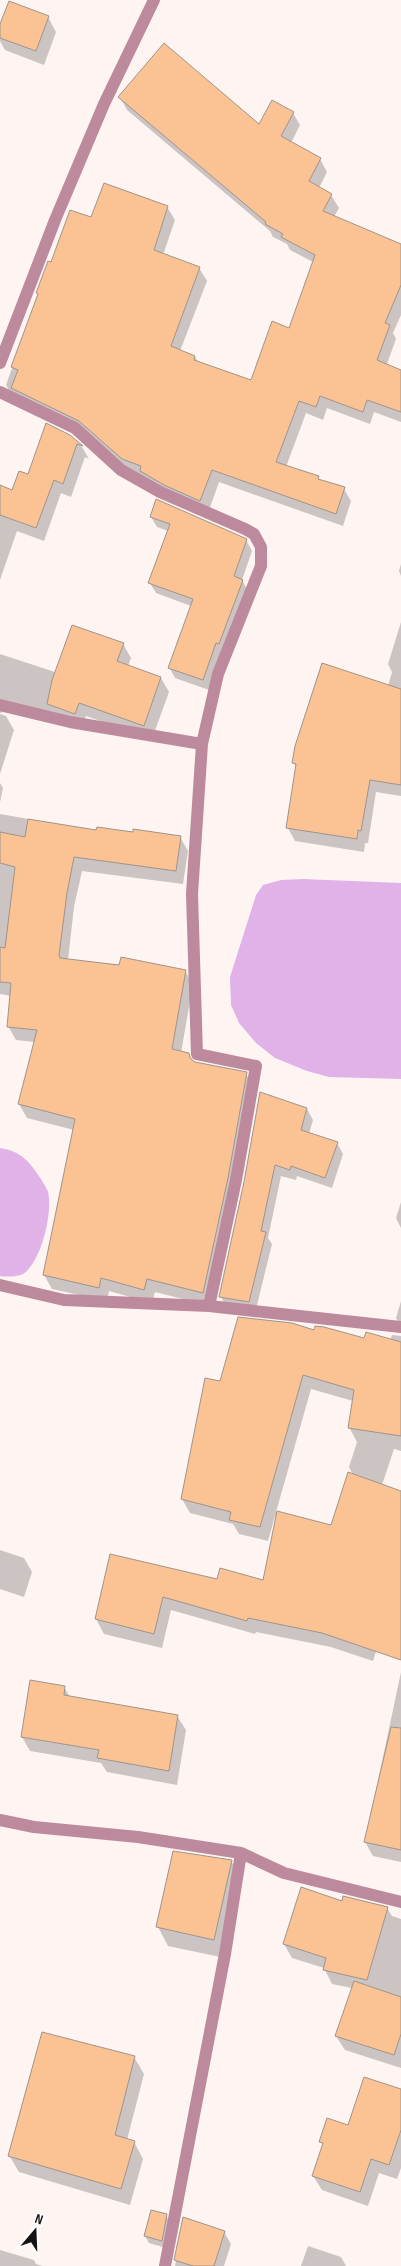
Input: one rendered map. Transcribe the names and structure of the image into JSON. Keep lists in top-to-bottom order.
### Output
{
  "north": "top"
}
